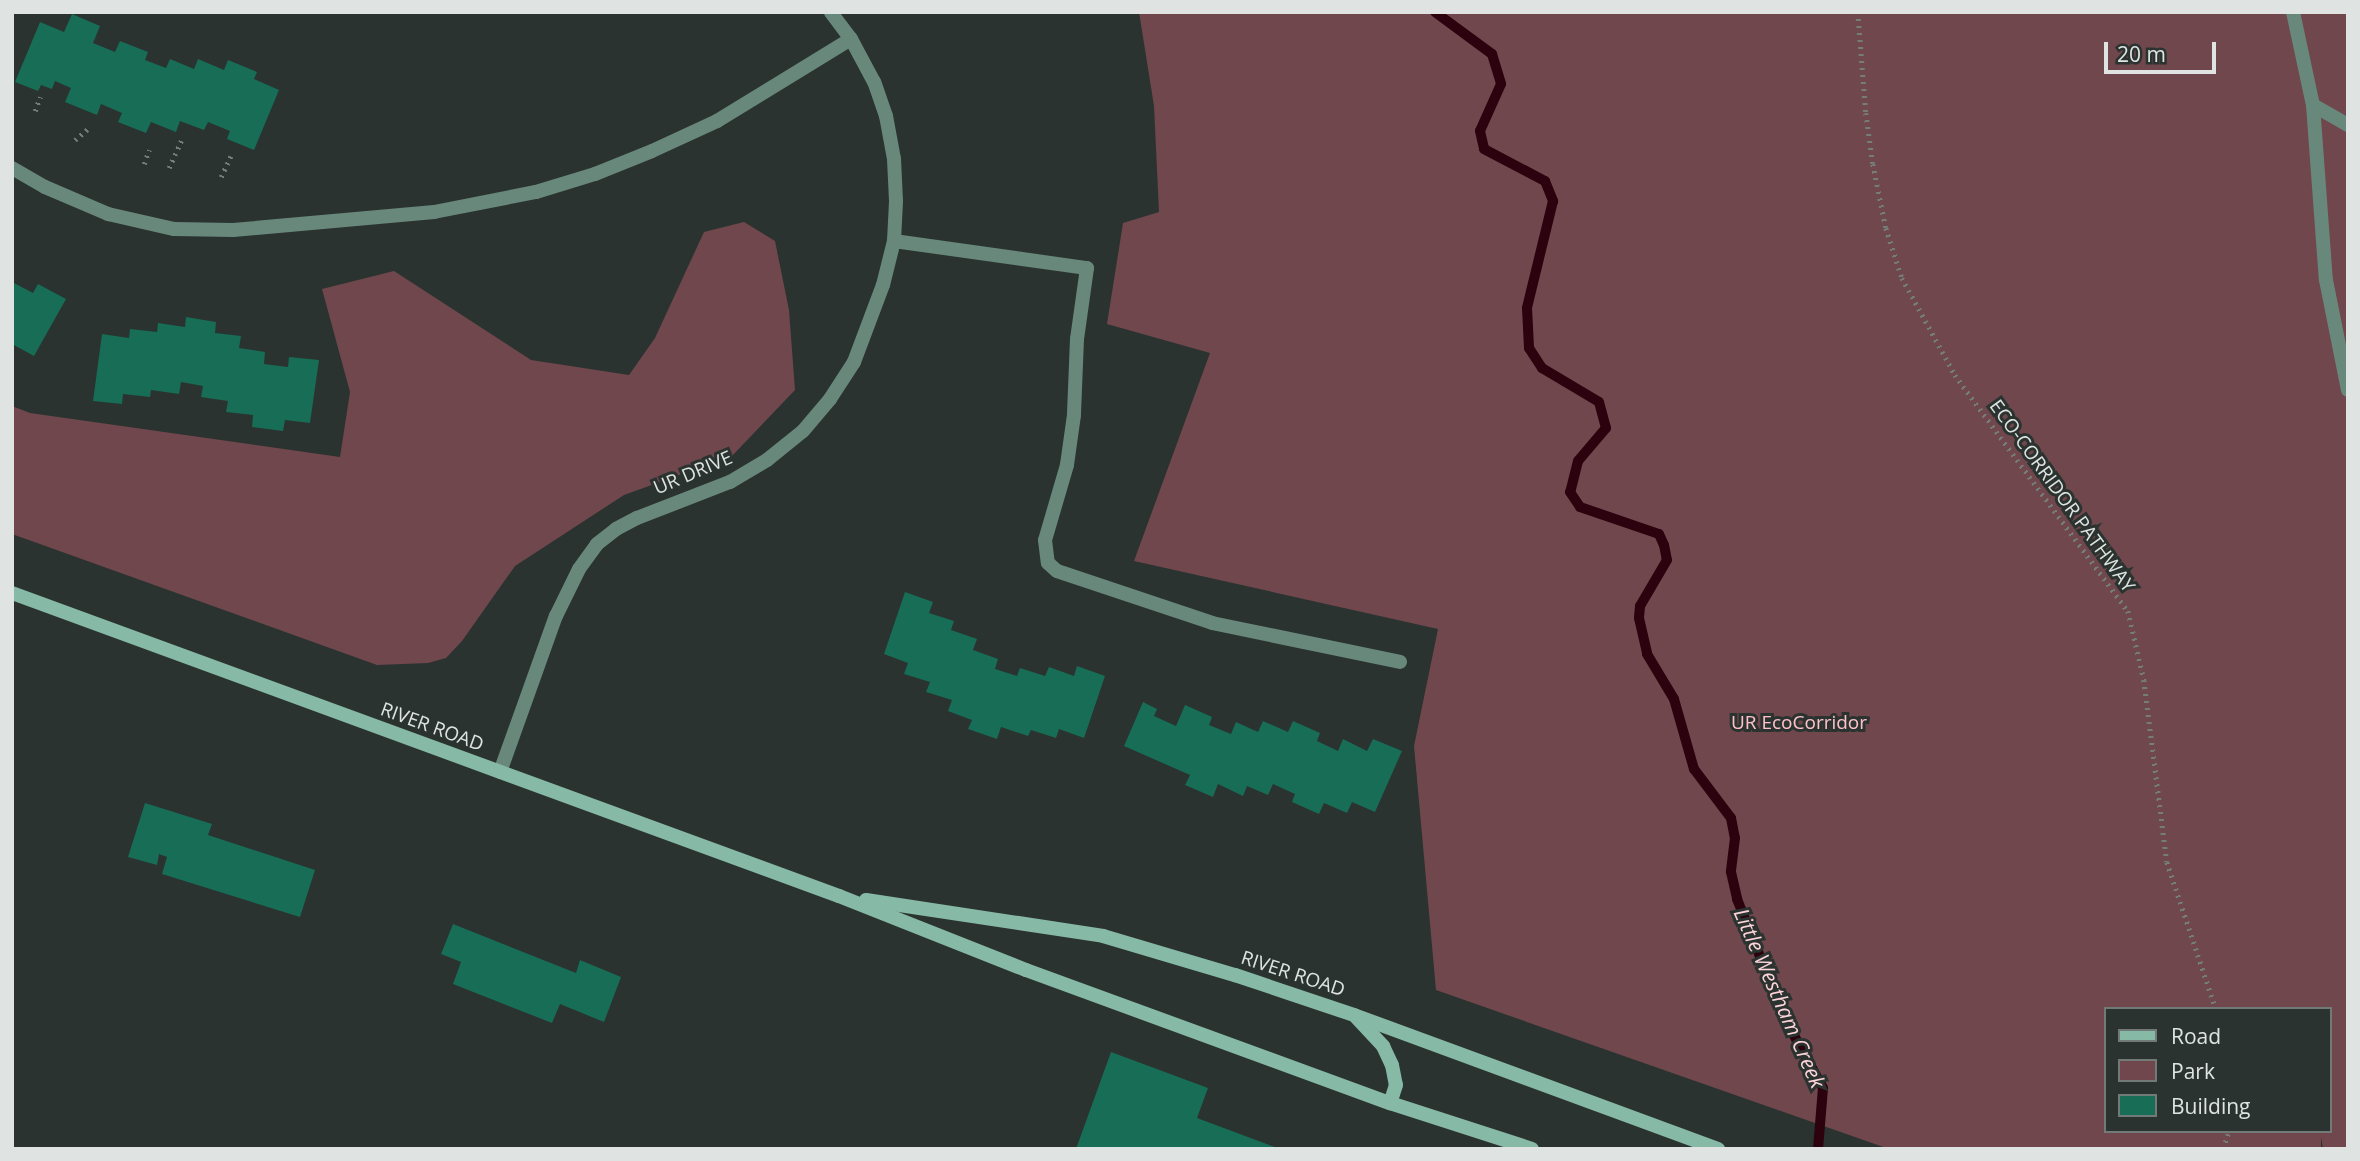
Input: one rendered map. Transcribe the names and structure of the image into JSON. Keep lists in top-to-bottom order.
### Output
{
  "streets": {
    "main road": ["RIVER ROAD"],
    "street": ["UR DRIVE"],
    "path": ["ECO-CORRIDOR PATHWAY"]
  },
  "crossings": [
    ["UR DRIVE", "RIVER ROAD"]
  ],
  "water": ["Little Westham Creek"],
  "parks": ["UR EcoCorridor"],
  "legend": ["Road", "Park", "Building"],
  "scale_bar": "20 m"
}
